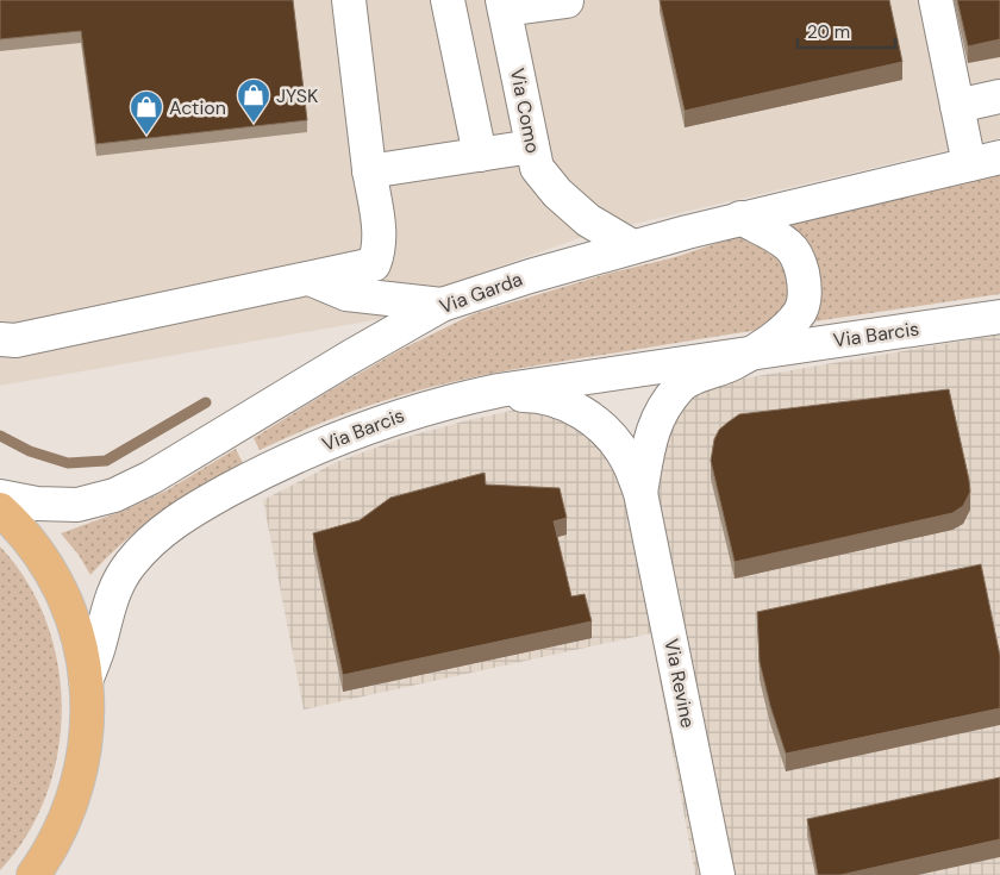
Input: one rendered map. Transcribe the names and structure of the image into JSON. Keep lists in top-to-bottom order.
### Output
{
  "streets": {
    "street": [
      "Via Como",
      "Via Garda",
      "Via Barcis",
      "Via Revine"
    ]
  },
  "crossings": [
    ["Via Como", "Via Garda"],
    ["Via Garda", "Via Barcis"],
    ["Via Barcis", "Via Revine"]
  ],
  "places": {
    "shop": ["JYSK", "Action"]
  },
  "scale_bar": "20 m"
}
